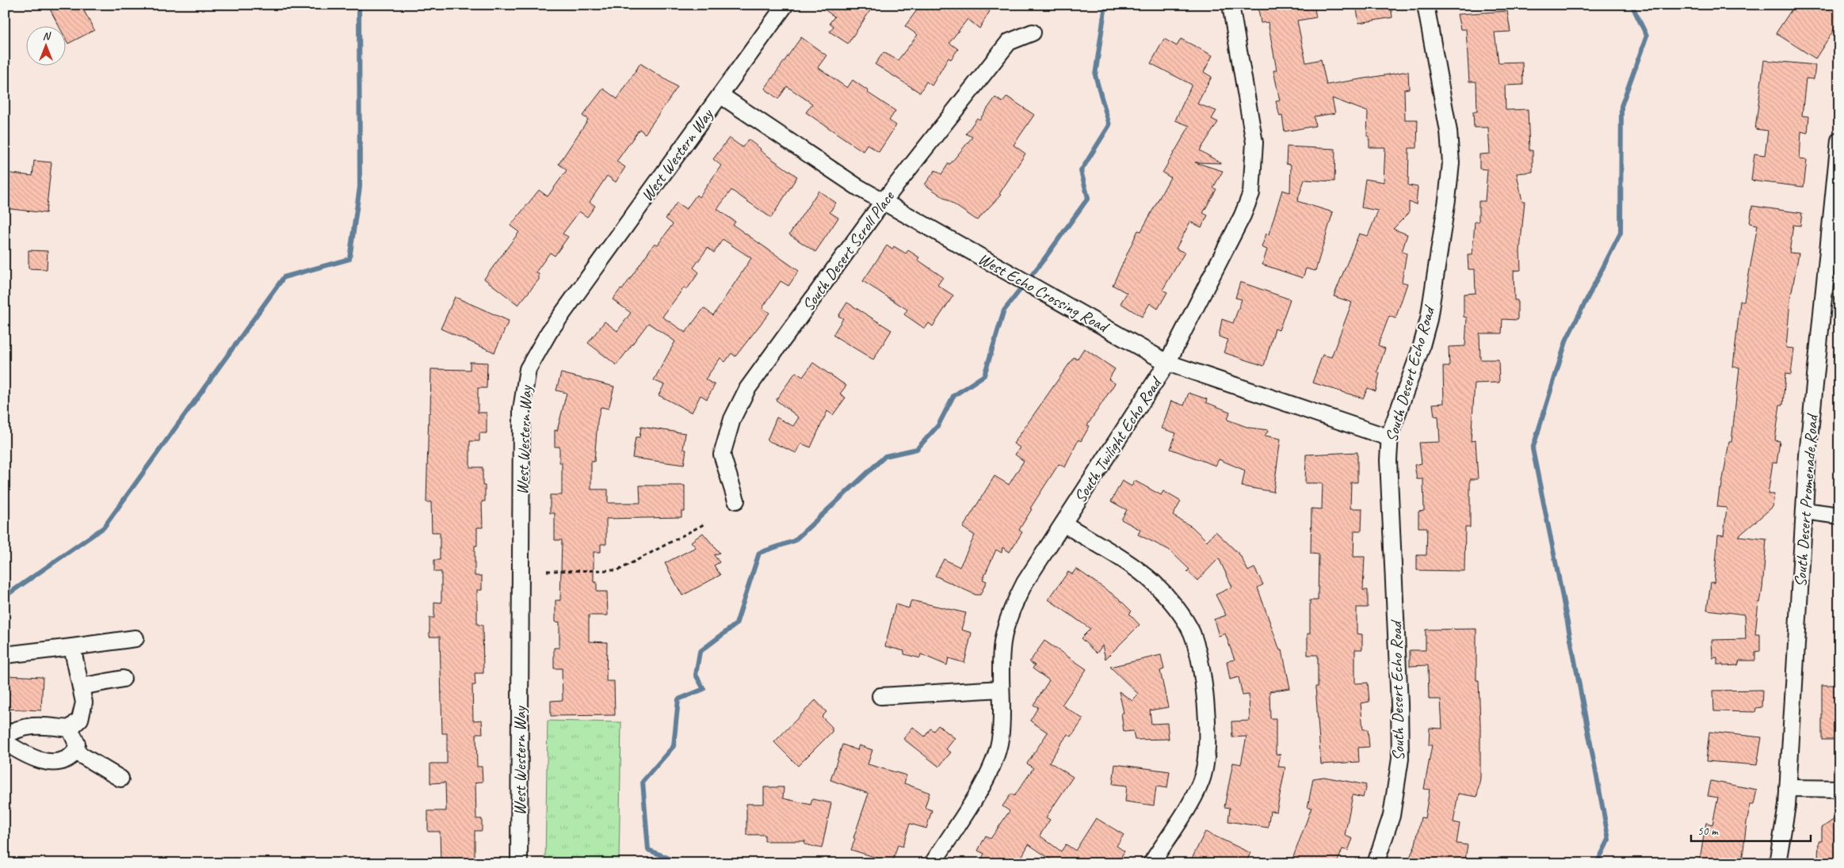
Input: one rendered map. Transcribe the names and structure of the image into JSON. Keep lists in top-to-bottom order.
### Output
{
  "streets": {
    "street": [
      "West Western Way",
      "South Desert Scroll Place",
      "West Echo Crossing Road",
      "South Desert Echo Road",
      "South Twilight Echo Road",
      "South Desert Promenade Road"
    ]
  },
  "crossings": [
    ["West Western Way", "West Echo Crossing Road"],
    ["South Desert Scroll Place", "West Echo Crossing Road"],
    ["West Echo Crossing Road", "South Desert Echo Road"],
    ["West Echo Crossing Road", "South Twilight Echo Road"]
  ],
  "scale_bar": "50 m",
  "north": "top"
}
